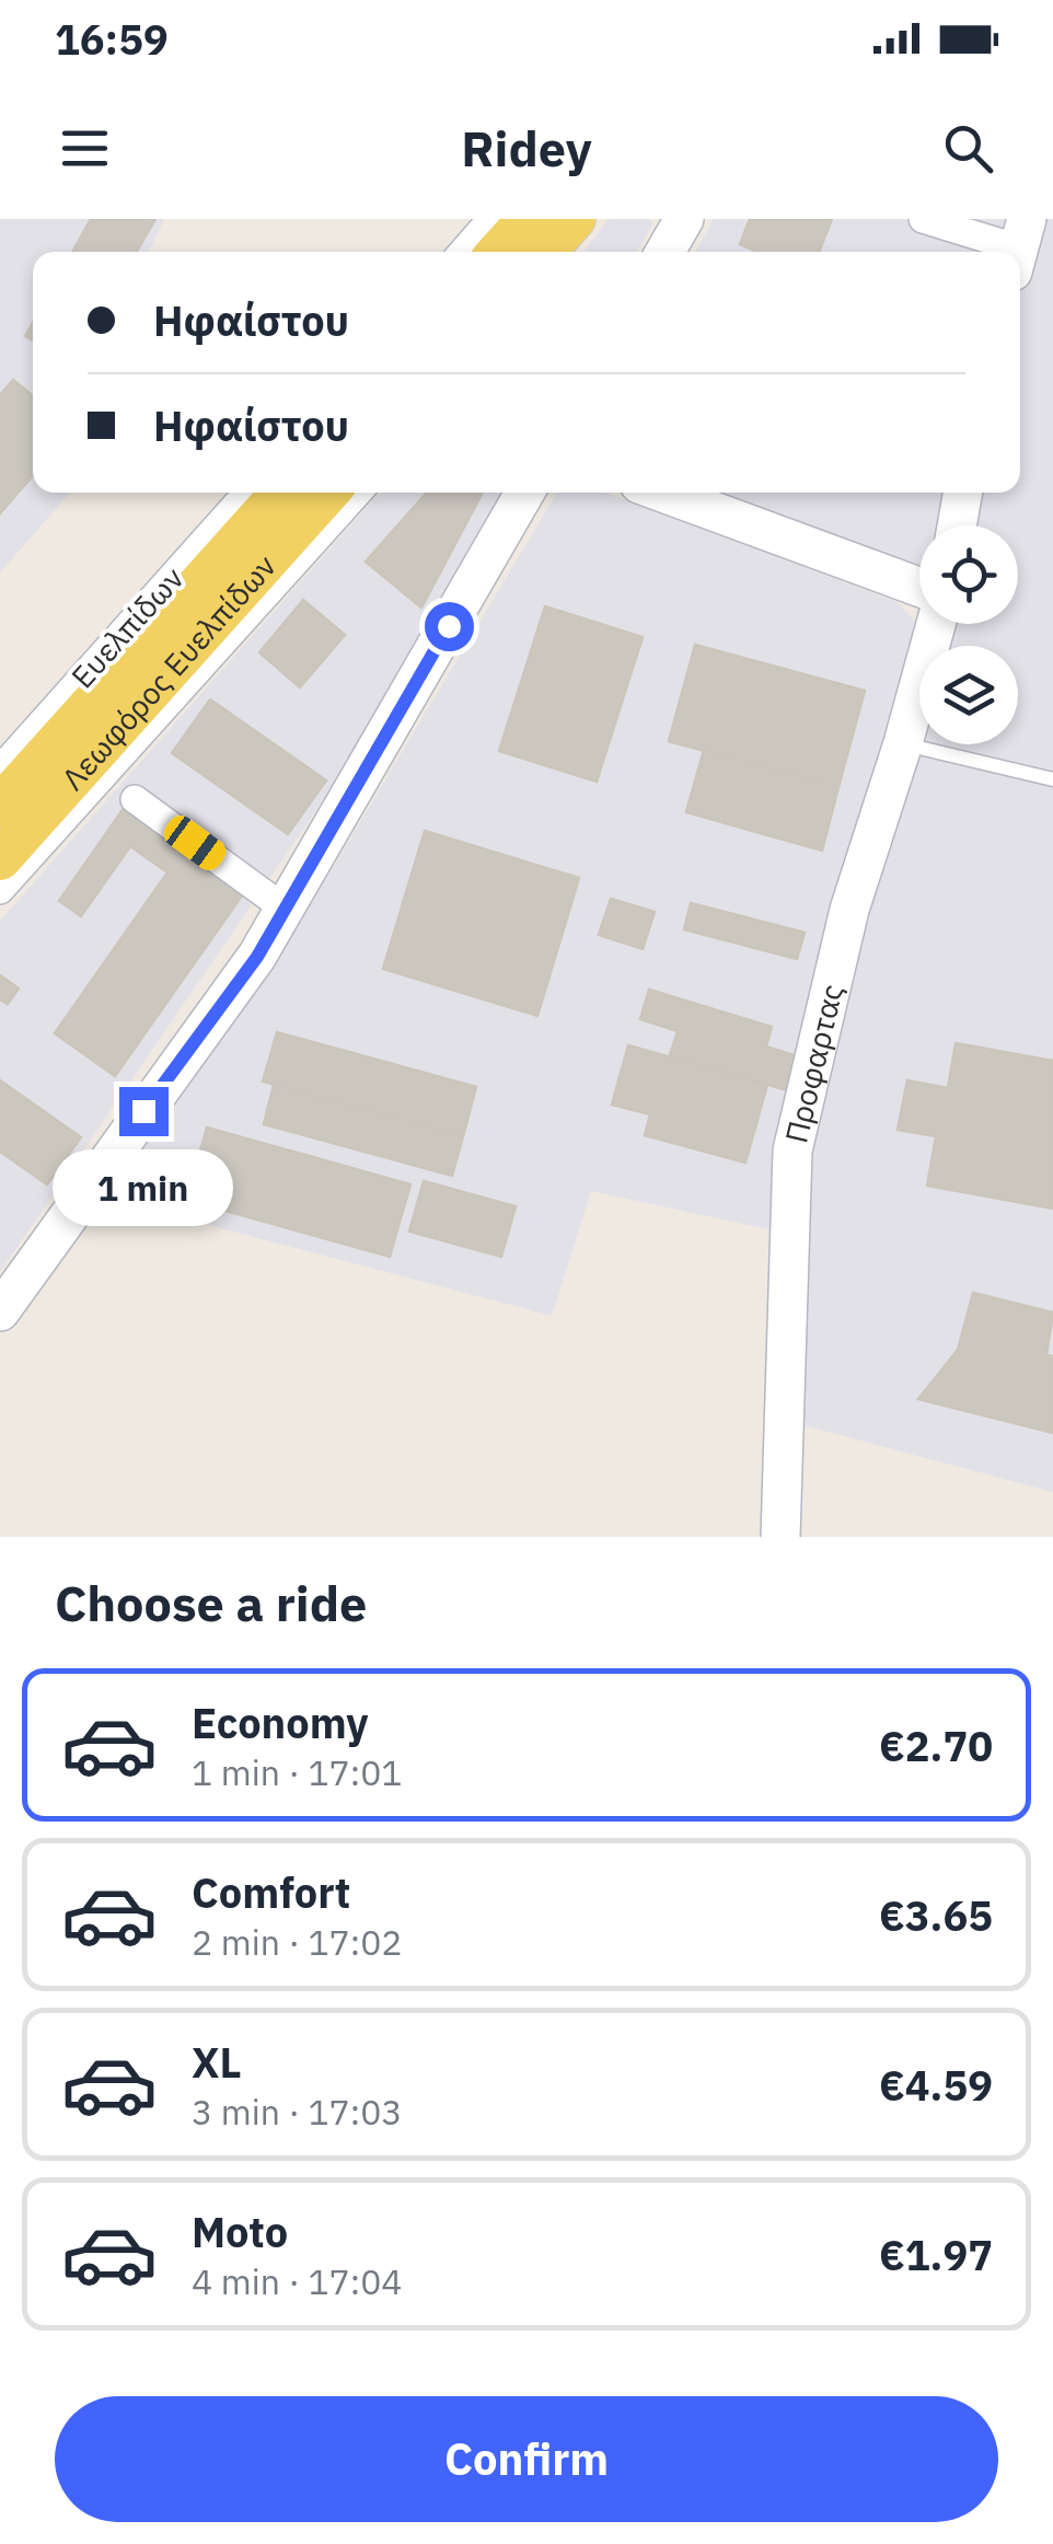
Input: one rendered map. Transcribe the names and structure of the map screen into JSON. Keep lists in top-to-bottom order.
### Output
{
  "streets": {
    "main road": ["Λεωφόρος Ευελπίδων"],
    "street": ["Ευελπίδων", "Προφαρτας"]
  },
  "page": {
    "status": "16:59",
    "header": "Ridey",
    "banner": ["Ηφαίστου", "Ηφαίστου"],
    "bubble": "1 min",
    "heading": "Choose a ride",
    "list": [
      {
        "name": "Economy",
        "note": "1 min · 17:01",
        "value": "€2.70"
      },
      {
        "name": "Comfort",
        "note": "2 min · 17:02",
        "value": "€3.65"
      },
      {
        "name": "XL",
        "note": "3 min · 17:03",
        "value": "€4.59"
      },
      {
        "name": "Moto",
        "note": "4 min · 17:04",
        "value": "€1.97"
      }
    ],
    "buttons": "Confirm"
  }
}
